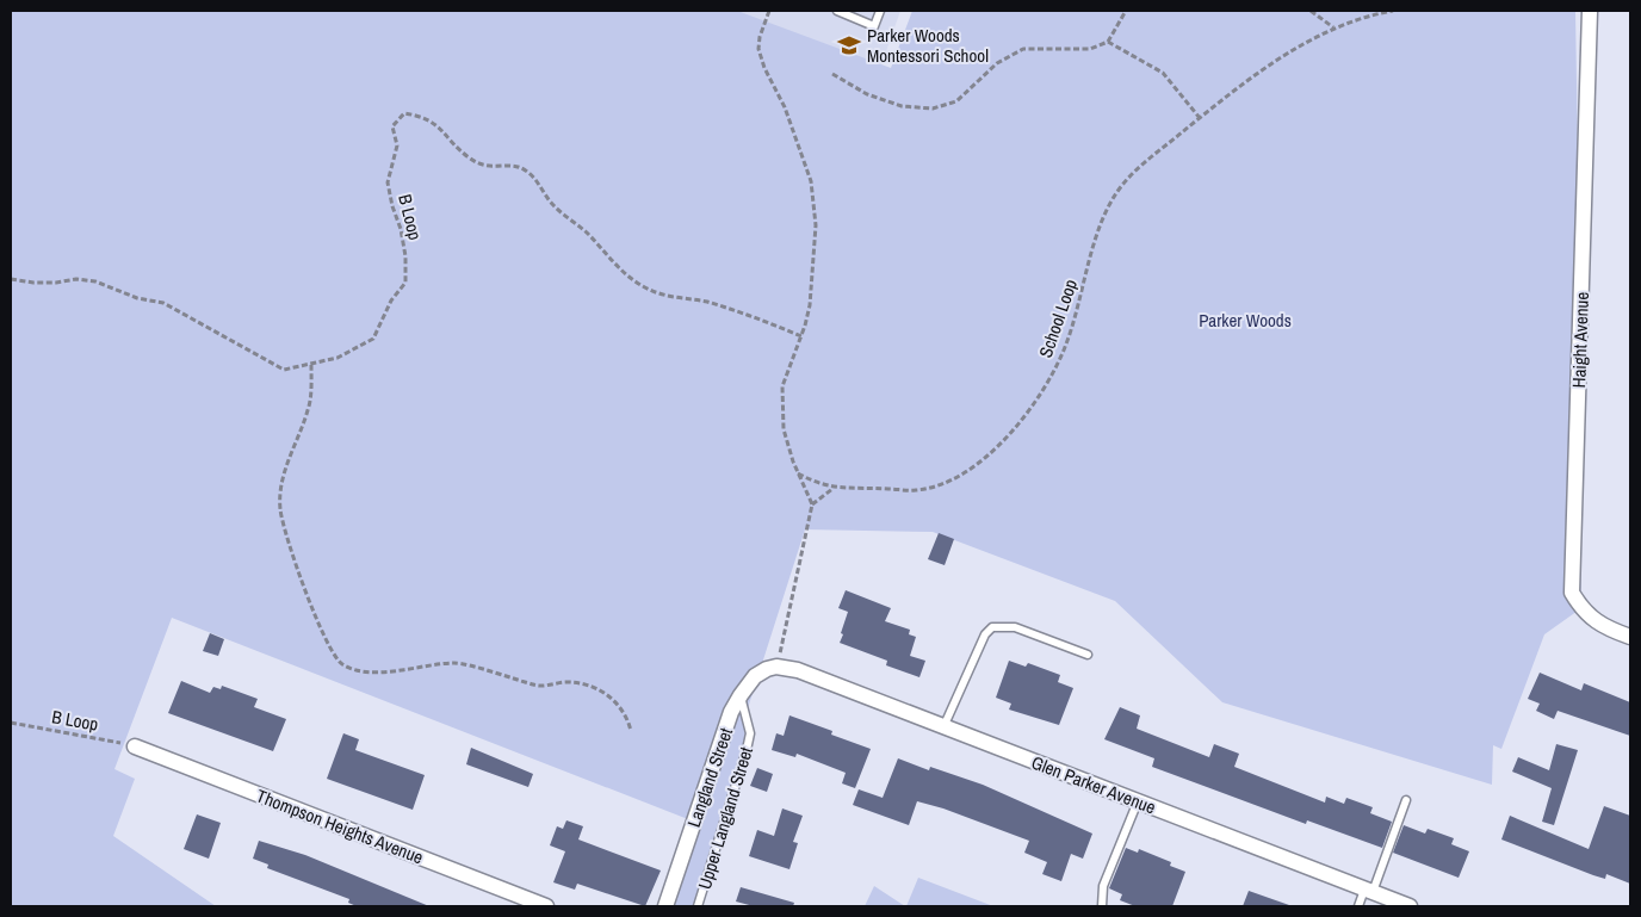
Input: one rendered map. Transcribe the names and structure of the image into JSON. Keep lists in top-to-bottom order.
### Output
{
  "streets": {
    "street": [
      "Haight Avenue",
      "Langland Street",
      "Glen Parker Avenue",
      "Thompson Heights Avenue"
    ],
    "lane": ["Upper Langland Street"],
    "path": ["B Loop", "School Loop"]
  },
  "crossings": [
    ["B Loop", "Thompson Heights Avenue"],
    ["Langland Street", "Glen Parker Avenue"],
    ["Langland Street", "Upper Langland Street"]
  ],
  "parks": ["Parker Woods"],
  "places": {
    "school or university": ["Parker Woods Montessori School"]
  }
}
